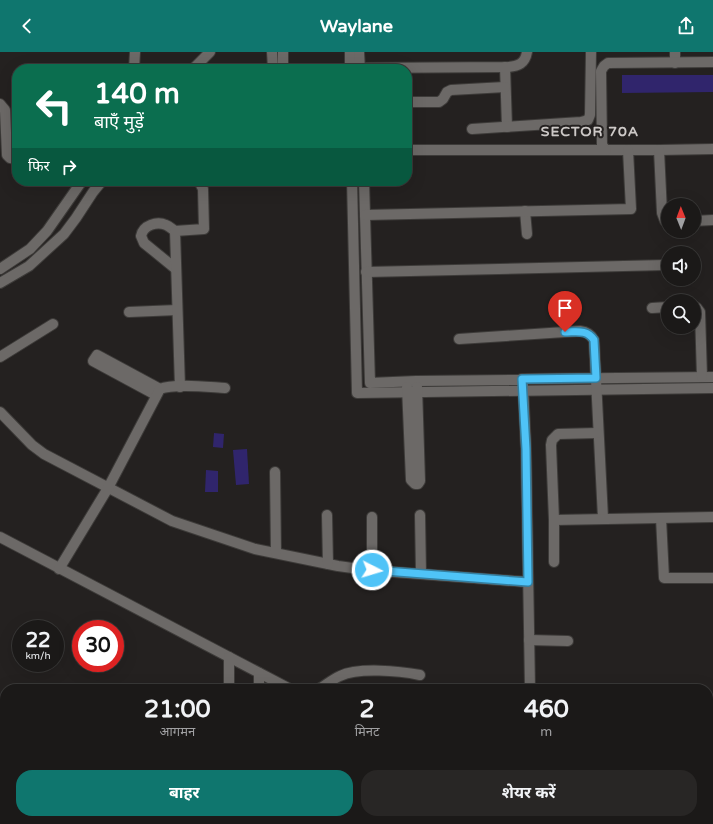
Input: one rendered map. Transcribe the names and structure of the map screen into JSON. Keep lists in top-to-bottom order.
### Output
{
  "districts": ["SECTOR 70A"],
  "north": "top",
  "page": {
    "header": "Waylane",
    "turn": ["140 m", "बाएँ मुड़ें"],
    "then": "फिर",
    "speed": "22 km/h",
    "limit": "30",
    "eta": [
      "21:00",
      "आगमन",
      "2",
      "मिनट",
      "460",
      "m"
    ],
    "buttons": ["बाहर", "शेयर करें"]
  }
}
